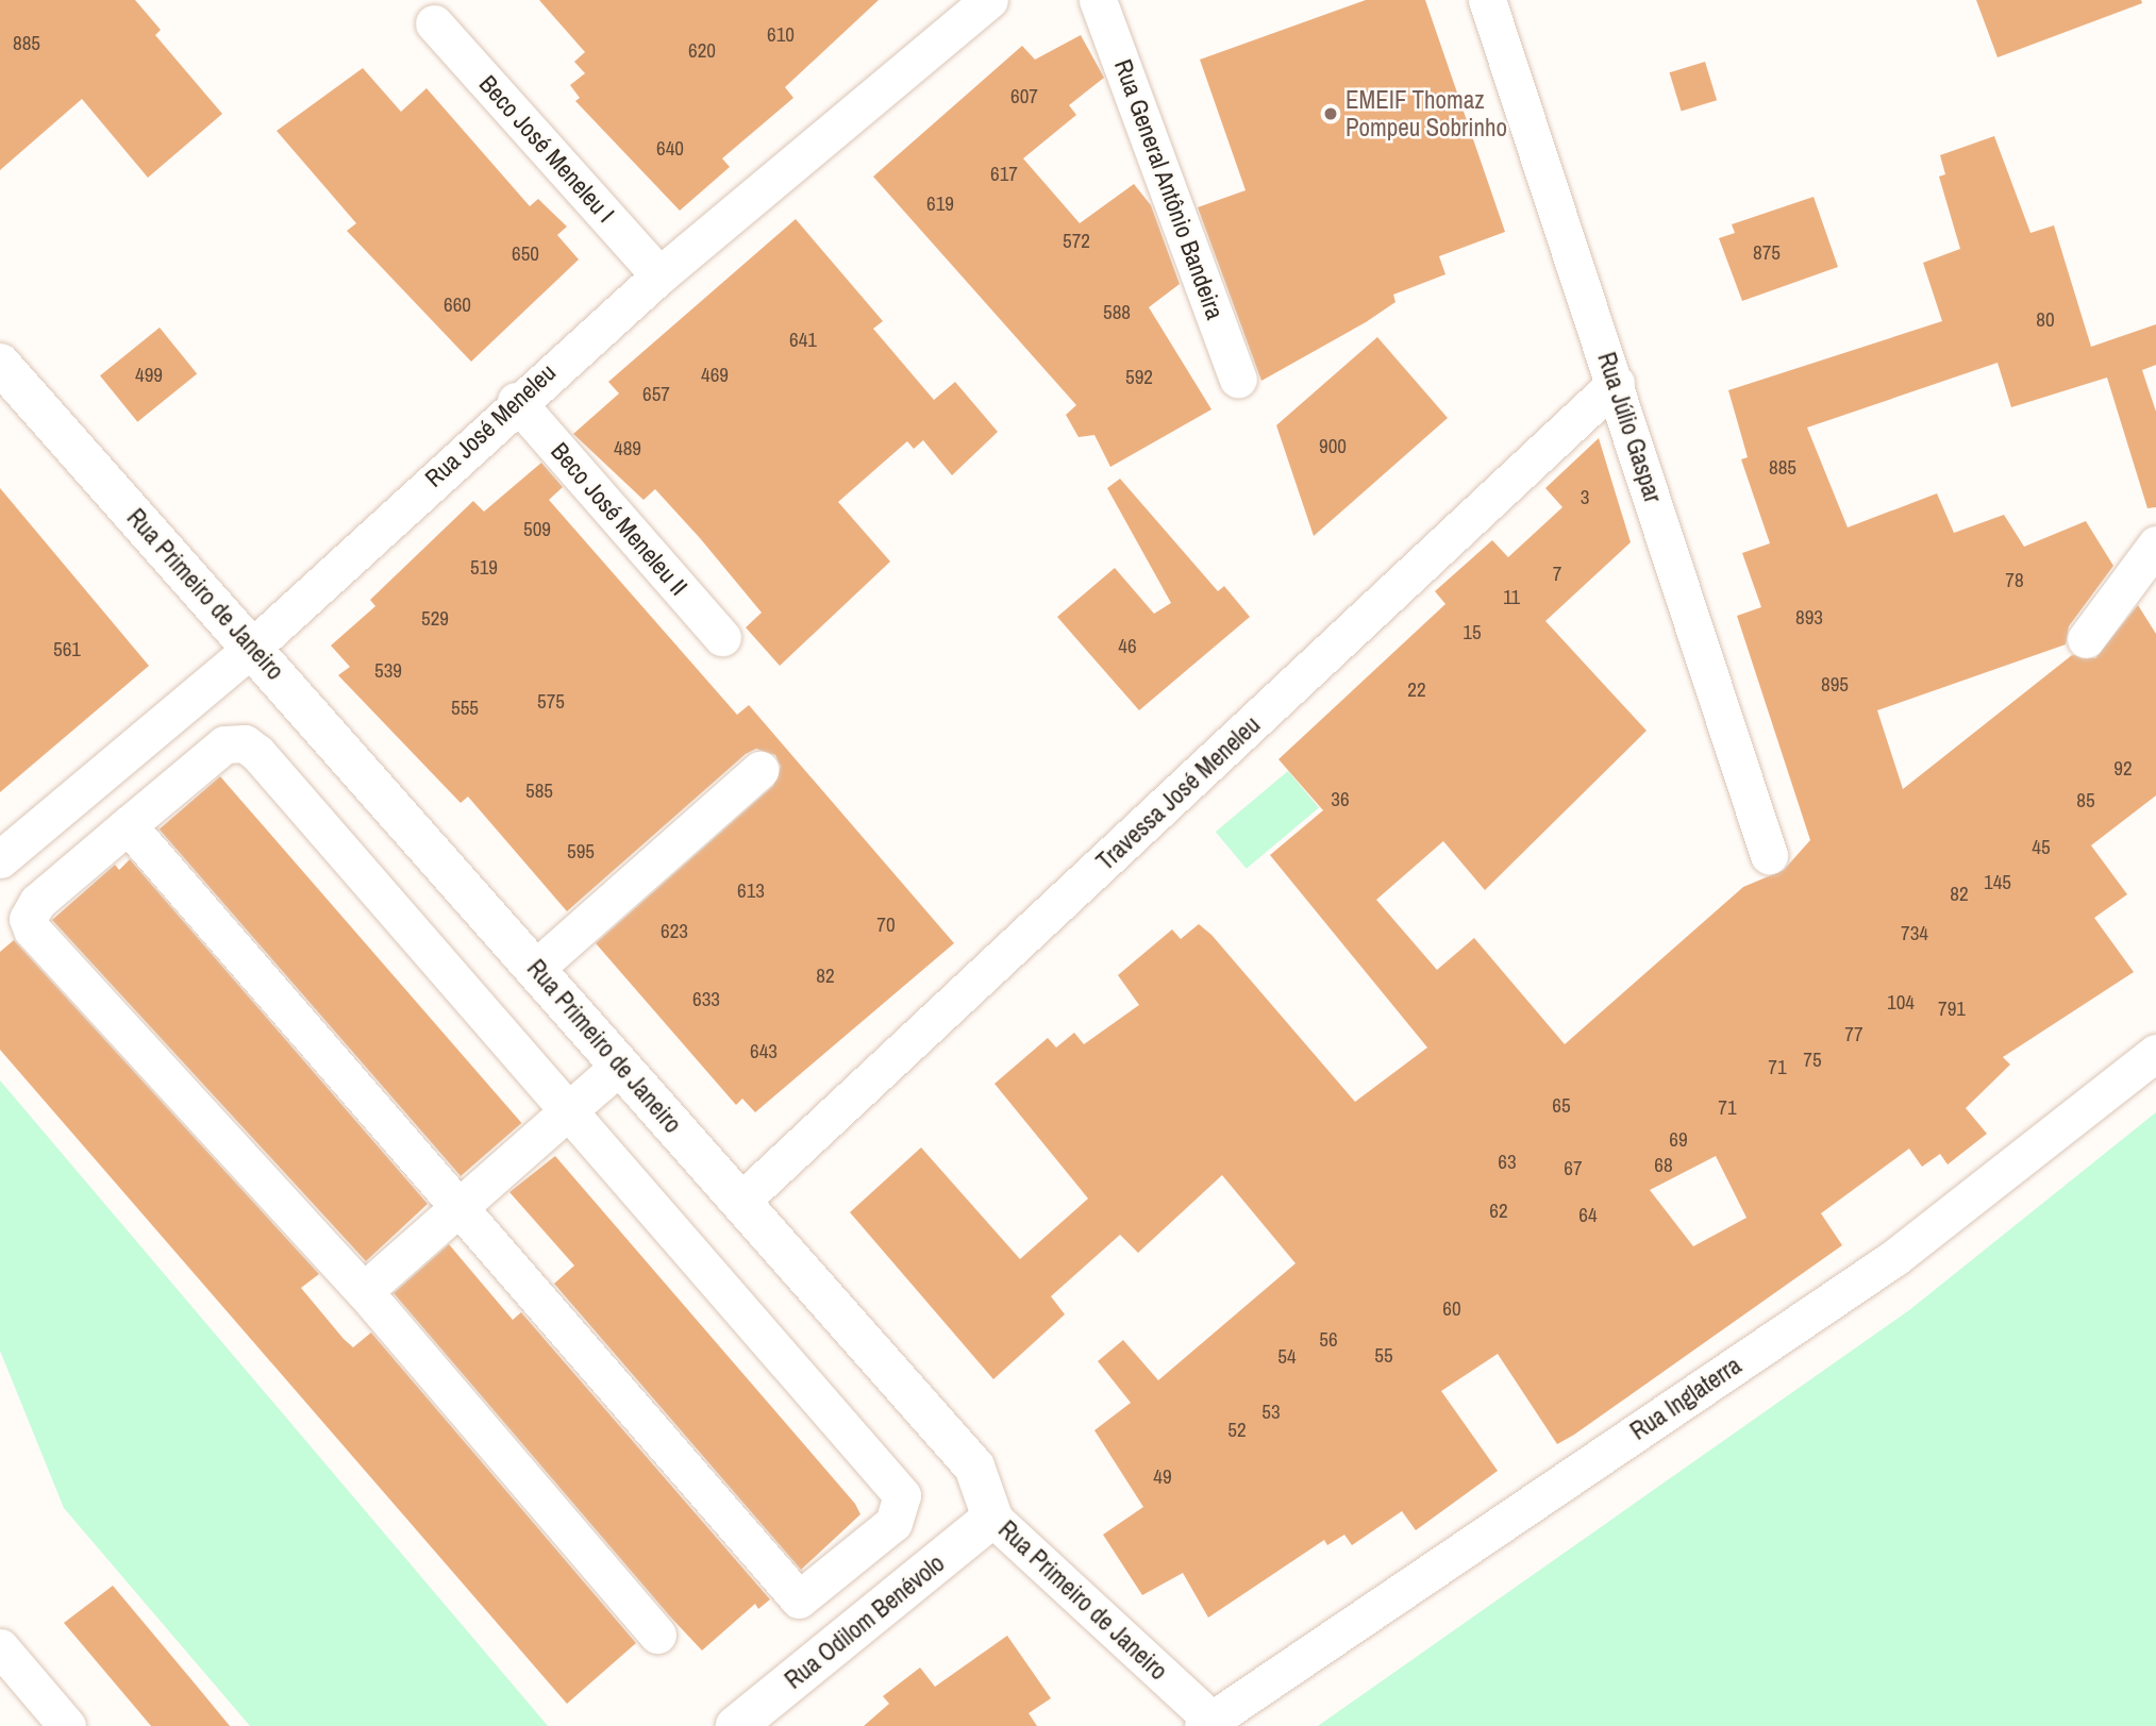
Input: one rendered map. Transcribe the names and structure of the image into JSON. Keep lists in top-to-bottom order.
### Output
{
  "streets": {
    "street": [
      "Beco José Meneleu I",
      "Rua General Antônio Bandeira",
      "Rua José Meneleu",
      "Rua Júlio Gaspar",
      "Beco José Meneleu II",
      "Rua Primeiro de Janeiro",
      "Travessa José Meneleu",
      "Rua Inglaterra",
      "Rua Odilom Benévolo"
    ]
  },
  "crossings": [
    ["Beco José Meneleu I", "Rua José Meneleu"],
    ["Rua José Meneleu", "Beco José Meneleu II"],
    ["Rua José Meneleu", "Rua Primeiro de Janeiro"],
    ["Rua Júlio Gaspar", "Travessa José Meneleu"],
    ["Rua Primeiro de Janeiro", "Travessa José Meneleu"],
    ["Rua Primeiro de Janeiro", "Rua Inglaterra"],
    ["Rua Primeiro de Janeiro", "Rua Odilom Benévolo"]
  ],
  "places": ["EMEIF Thomaz Pompeu Sobrinho"],
  "house_numbers": [
    "610",
    "885",
    "620",
    "607",
    "640",
    "617",
    "619",
    "572",
    "875",
    "650",
    "660",
    "588",
    "80",
    "641",
    "499",
    "469",
    "592",
    "657",
    "900",
    "489",
    "885",
    "3",
    "509",
    "519",
    "7",
    "78",
    "11",
    "893",
    "529",
    "15",
    "46",
    "561",
    "539",
    "895",
    "22",
    "575",
    "555",
    "92",
    "585",
    "36",
    "85",
    "45",
    "595",
    "145",
    "613",
    "82",
    "70",
    "623",
    "734",
    "82",
    "633",
    "104",
    "791",
    "77",
    "643",
    "75",
    "71",
    "65",
    "71",
    "69",
    "63",
    "68",
    "67",
    "62",
    "64",
    "60",
    "56",
    "55",
    "54",
    "53",
    "52",
    "49"
  ]
}
